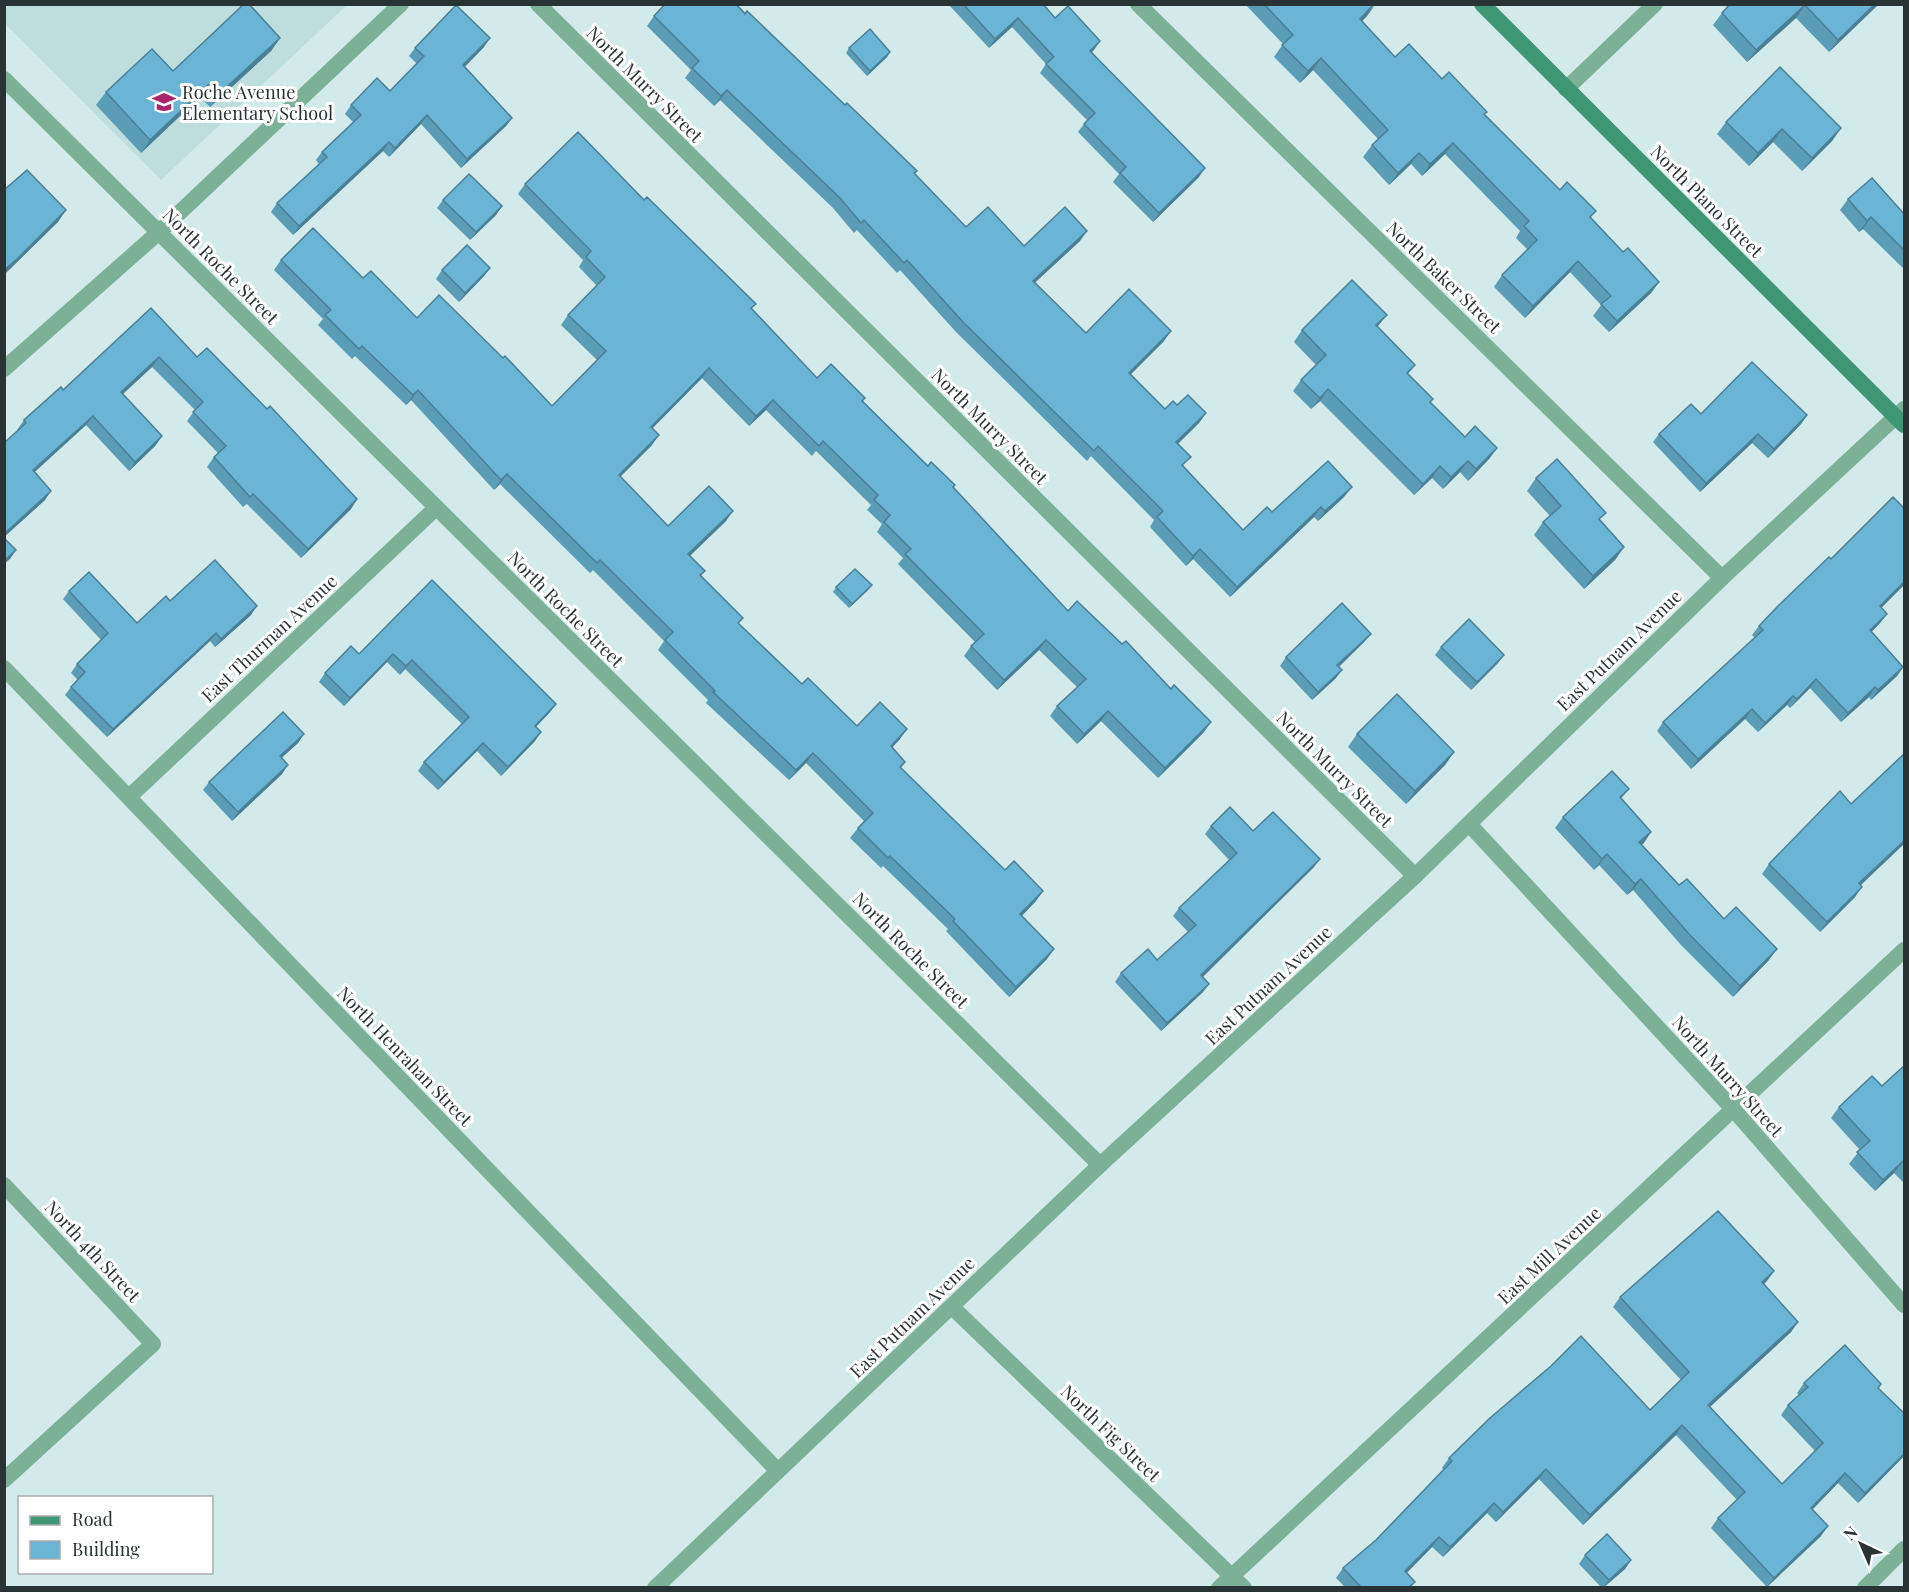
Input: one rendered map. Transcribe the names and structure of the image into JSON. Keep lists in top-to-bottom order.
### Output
{
  "streets": {
    "main road": ["North Plano Street"],
    "street": [
      "North Murry Street",
      "North Roche Street",
      "North Baker Street",
      "East Thurman Avenue",
      "East Putnam Avenue",
      "North Henrahan Street",
      "North 4th Street",
      "East Mill Avenue",
      "North Fig Street"
    ]
  },
  "crossings": [
    ["North Murry Street", "East Putnam Avenue"],
    ["North Murry Street", "East Mill Avenue"],
    ["North Plano Street", "East Putnam Avenue"],
    ["North Roche Street", "East Thurman Avenue"],
    ["North Roche Street", "East Putnam Avenue"],
    ["North Baker Street", "East Putnam Avenue"],
    ["East Thurman Avenue", "North Henrahan Street"],
    ["East Putnam Avenue", "North Henrahan Street"],
    ["East Putnam Avenue", "North Fig Street"],
    ["East Mill Avenue", "North Fig Street"]
  ],
  "places": {
    "school or university": ["Roche Avenue Elementary School"]
  },
  "legend": ["Road", "Building"],
  "north": "top left"
}
